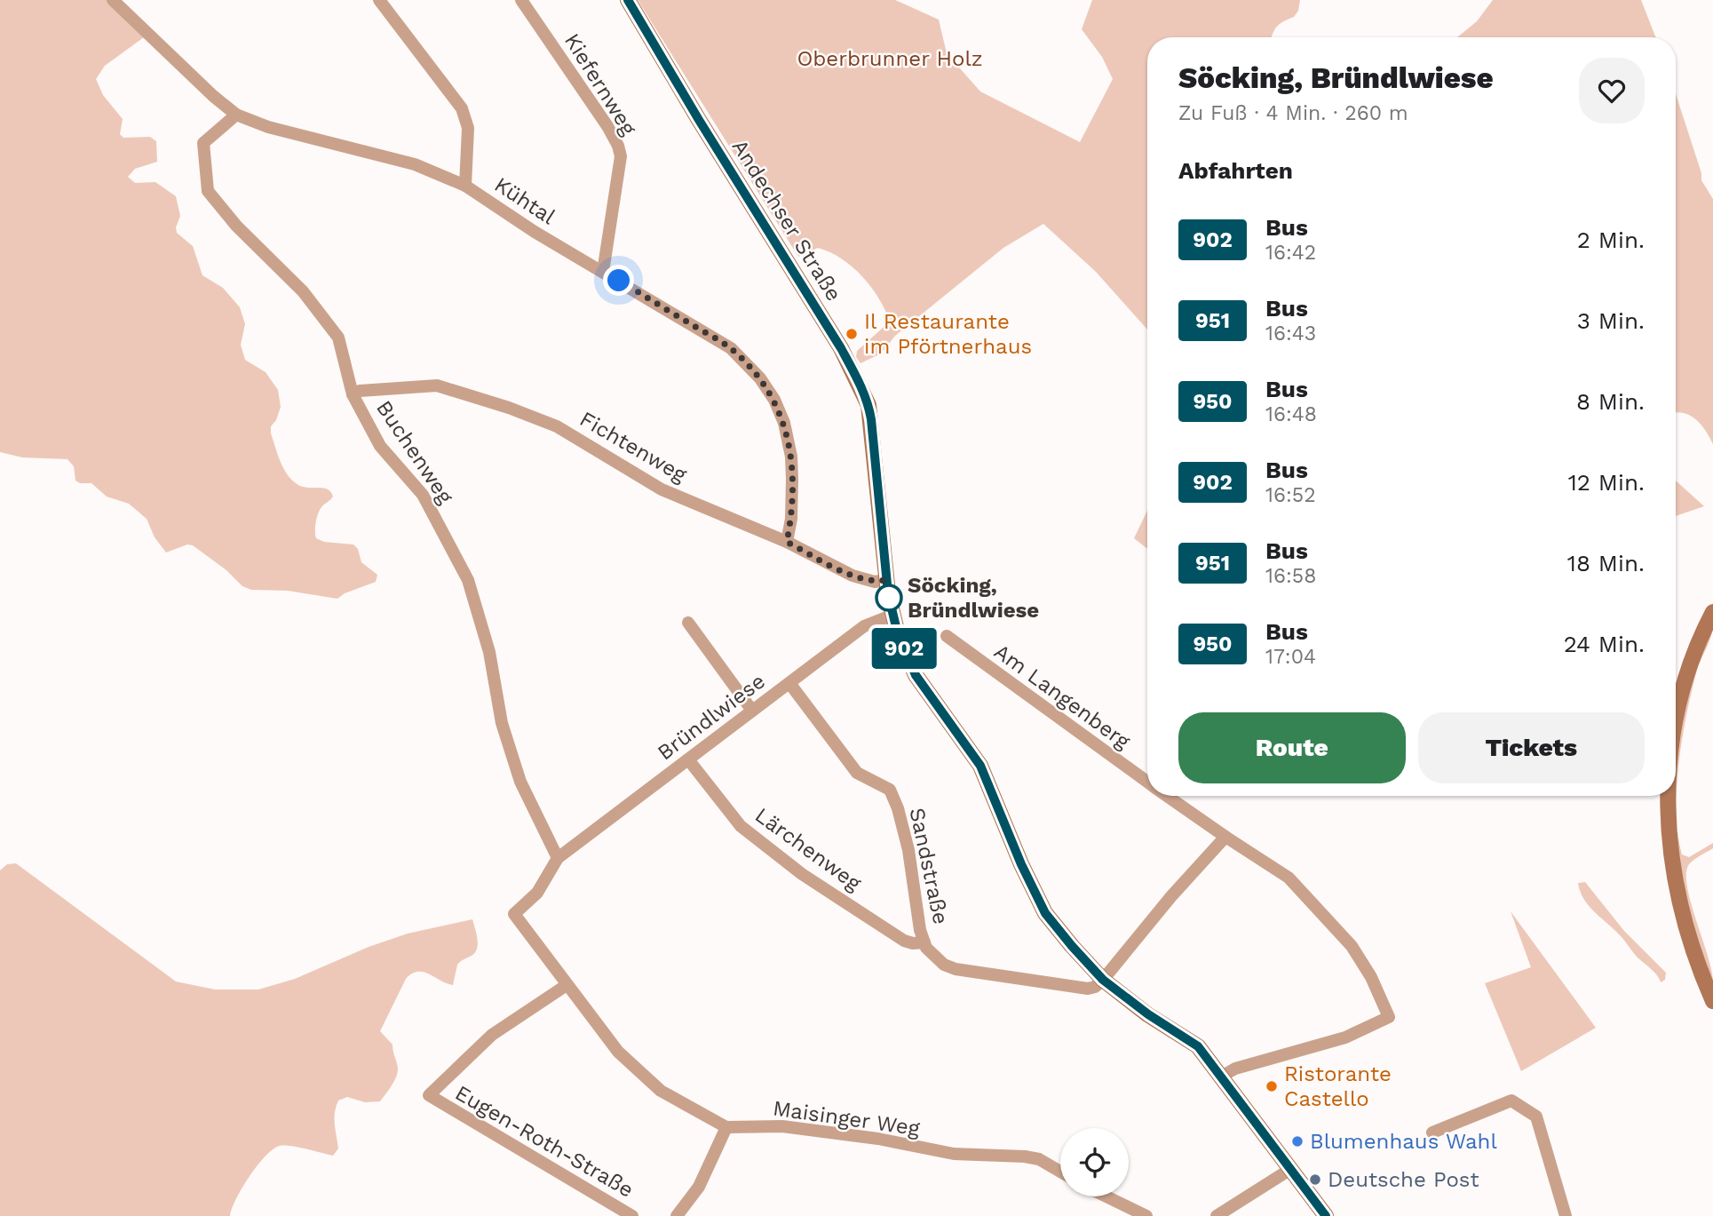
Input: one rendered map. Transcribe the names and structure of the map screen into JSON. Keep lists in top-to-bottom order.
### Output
{
  "streets": {
    "street": [
      "Kiefernweg",
      "Kühtal",
      "Andechser Straße",
      "Fichtenweg",
      "Buchenweg",
      "Am Langenberg",
      "Bründlwiese",
      "Lärchenweg",
      "Sandstraße",
      "Maisinger Weg",
      "Eugen-Roth-Straße"
    ]
  },
  "crossings": [
    ["Kiefernweg", "Kühtal"],
    ["Kühtal", "Fichtenweg"],
    ["Kühtal", "Buchenweg"],
    ["Andechser Straße", "Fichtenweg"],
    ["Andechser Straße", "Am Langenberg"],
    ["Andechser Straße", "Bründlwiese"],
    ["Andechser Straße", "Sandstraße"],
    ["Fichtenweg", "Buchenweg"],
    ["Buchenweg", "Bründlwiese"],
    ["Buchenweg", "Maisinger Weg"],
    ["Bründlwiese", "Lärchenweg"],
    ["Bründlwiese", "Sandstraße"],
    ["Bründlwiese", "Maisinger Weg"],
    ["Lärchenweg", "Sandstraße"],
    ["Maisinger Weg", "Eugen-Roth-Straße"]
  ],
  "parks": ["Oberbrunner Holz"],
  "places": [
    "Il Restaurante im Pförtnerhaus",
    "Söcking, Bründlwiese",
    "Ristorante Castello",
    "Blumenhaus Wahl",
    "Deutsche Post"
  ],
  "lines": ["bus line 902"],
  "page": {
    "on_map": "902",
    "heading": [
      ["Söcking, Bründlwiese", "Zu Fuß · 4 Min. · 260 m"],
      "Abfahrten"
    ],
    "list": [
      {
        "mark": "902",
        "name": "Bus",
        "note": "16:42",
        "value": "2 Min."
      },
      {
        "mark": "951",
        "name": "Bus",
        "note": "16:43",
        "value": "3 Min."
      },
      {
        "mark": "950",
        "name": "Bus",
        "note": "16:48",
        "value": "8 Min."
      },
      {
        "mark": "902",
        "name": "Bus",
        "note": "16:52",
        "value": "12 Min."
      },
      {
        "mark": "951",
        "name": "Bus",
        "note": "16:58",
        "value": "18 Min."
      },
      {
        "mark": "950",
        "name": "Bus",
        "note": "17:04",
        "value": "24 Min."
      }
    ],
    "buttons": ["Route", "Tickets"]
  }
}
